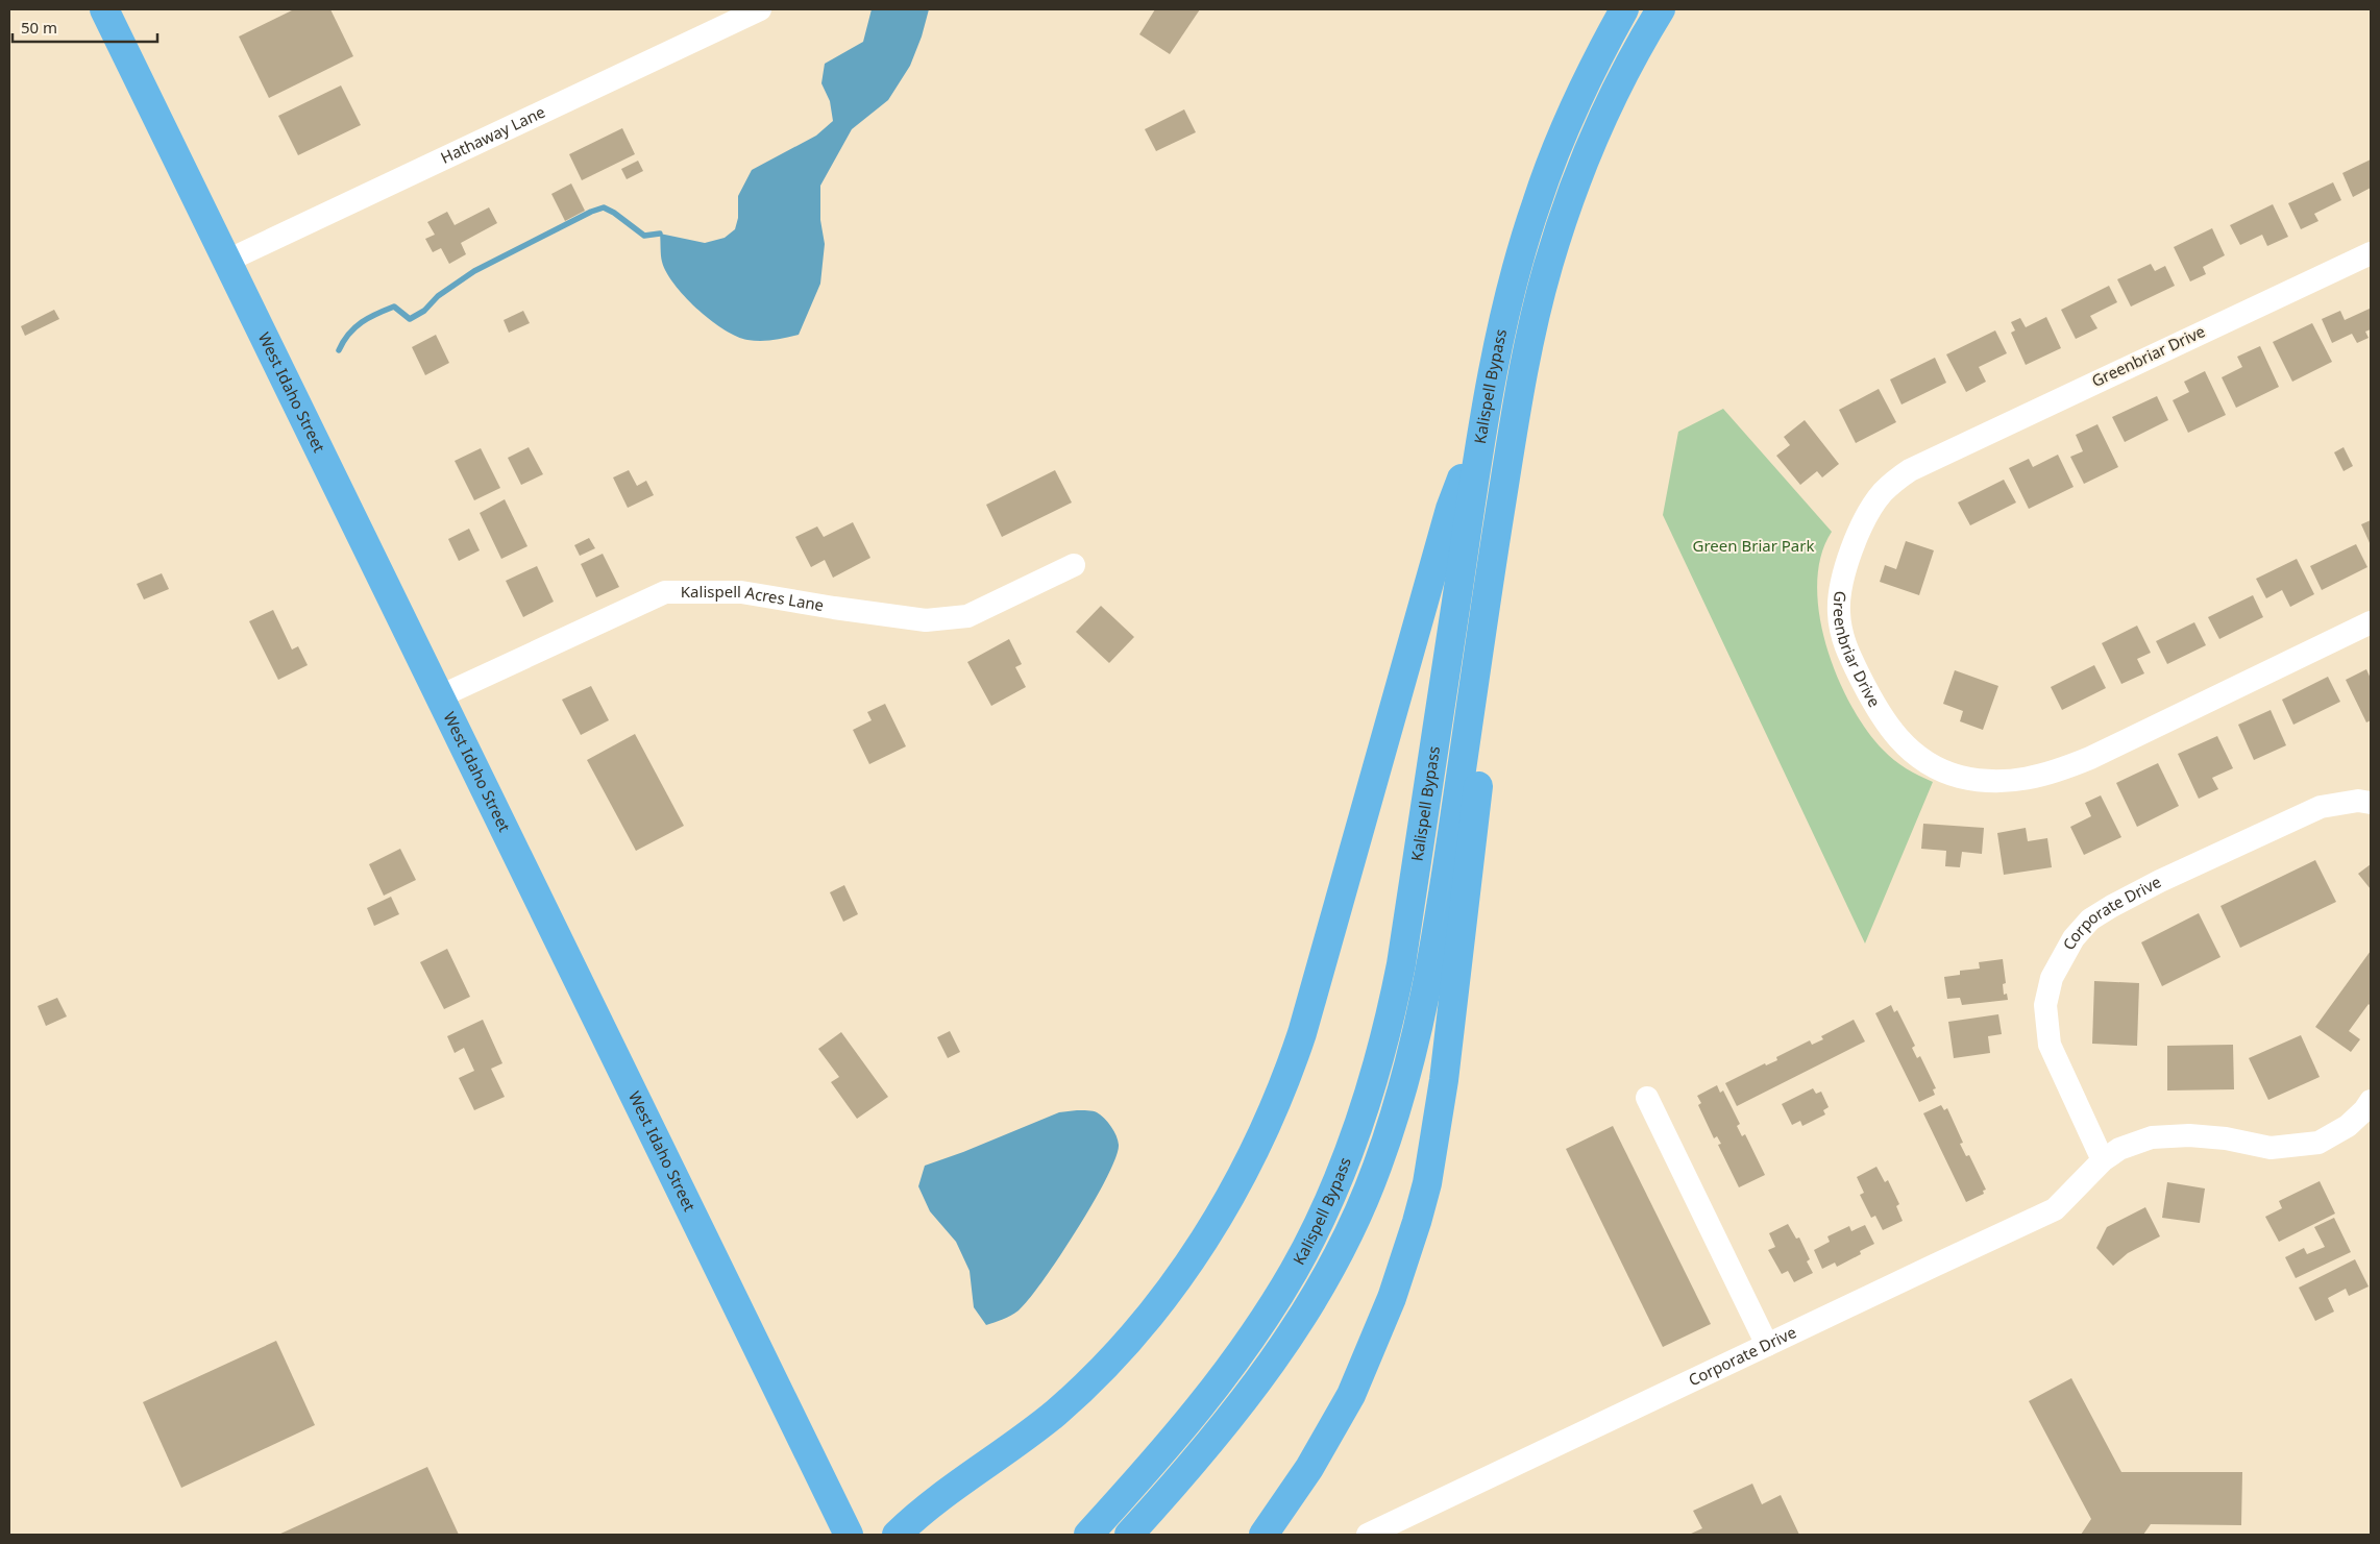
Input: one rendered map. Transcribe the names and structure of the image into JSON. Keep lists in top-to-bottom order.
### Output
{
  "streets": {
    "highway": ["Kalispell Bypass", "West Idaho Street"],
    "street": [
      "Hathaway Lane",
      "Greenbriar Drive",
      "Kalispell Acres Lane",
      "Corporate Drive"
    ]
  },
  "crossings": [
    ["Hathaway Lane", "West Idaho Street"],
    ["West Idaho Street", "Kalispell Acres Lane"]
  ],
  "parks": ["Green Briar Park"],
  "scale_bar": "50 m"
}
